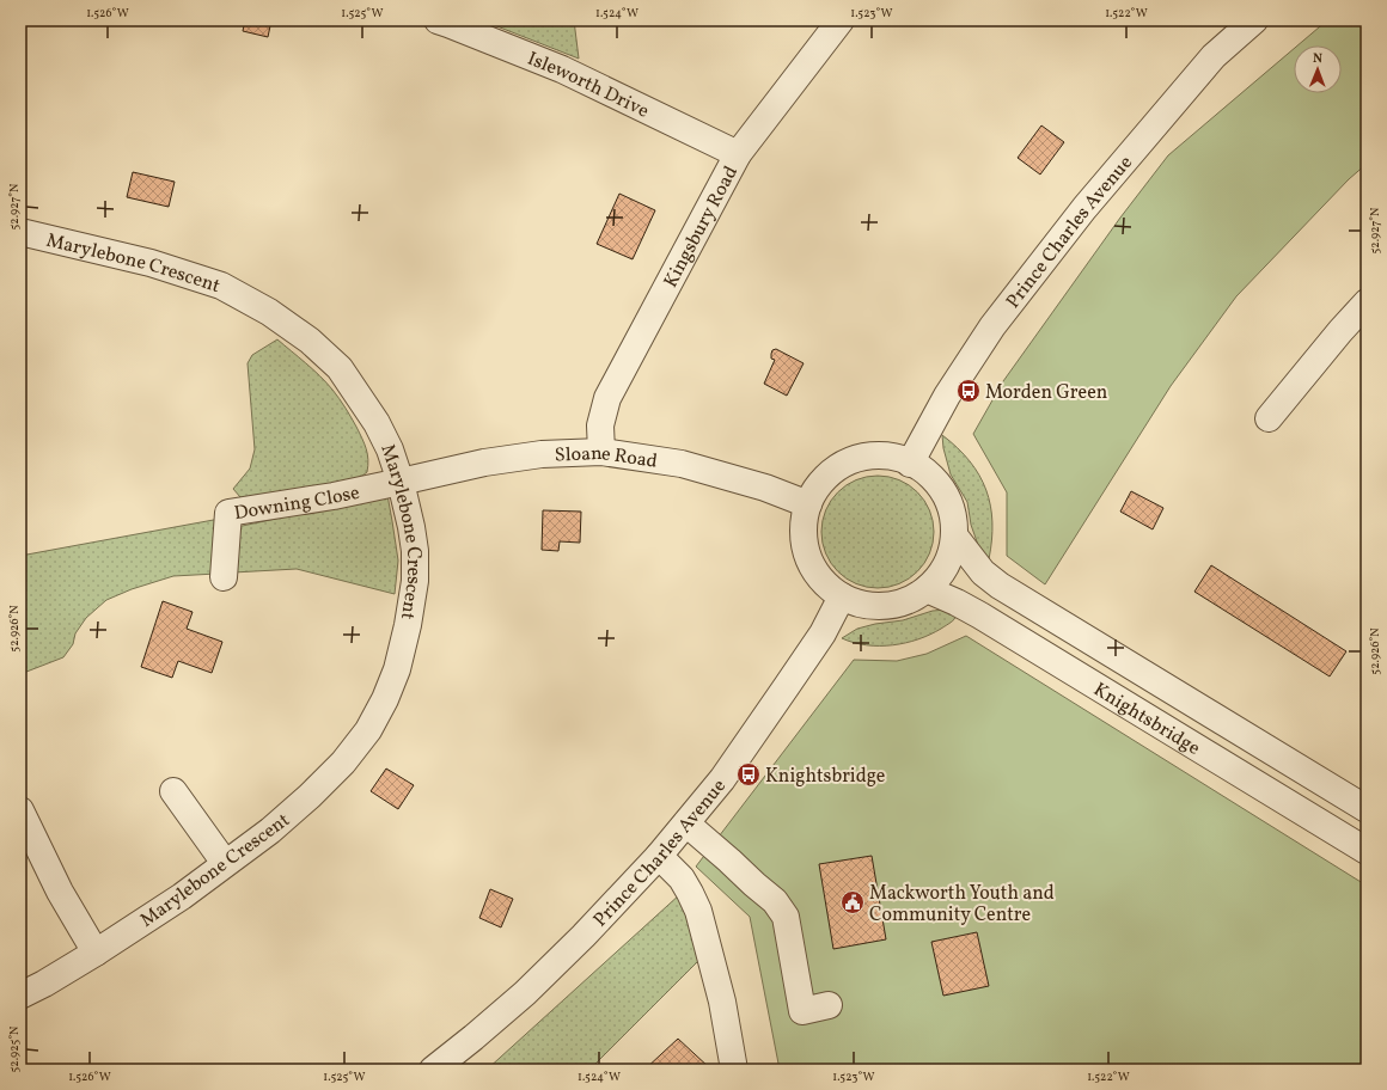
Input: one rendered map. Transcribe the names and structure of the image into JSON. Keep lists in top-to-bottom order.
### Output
{
  "streets": {
    "street": [
      "Isleworth Drive",
      "Kingsbury Road",
      "Prince Charles Avenue",
      "Marylebone Crescent",
      "Sloane Road",
      "Downing Close",
      "Knightsbridge"
    ]
  },
  "crossings": [
    ["Isleworth Drive", "Kingsbury Road"],
    ["Kingsbury Road", "Sloane Road"],
    ["Prince Charles Avenue", "Sloane Road"],
    ["Prince Charles Avenue", "Knightsbridge"],
    ["Marylebone Crescent", "Sloane Road"],
    ["Marylebone Crescent", "Downing Close"],
    ["Sloane Road", "Downing Close"],
    ["Sloane Road", "Knightsbridge"]
  ],
  "places": {
    "bus stop": ["Morden Green", "Knightsbridge"],
    "public building": ["Mackworth Youth and Community Centre"]
  },
  "north": "top",
  "coordinates": [
    "1.526°W",
    "1.525°W",
    "1.524°W",
    "1.523°W",
    "1.522°W",
    "52.927°N",
    "52.926°N",
    "52.925°N"
  ]
}
